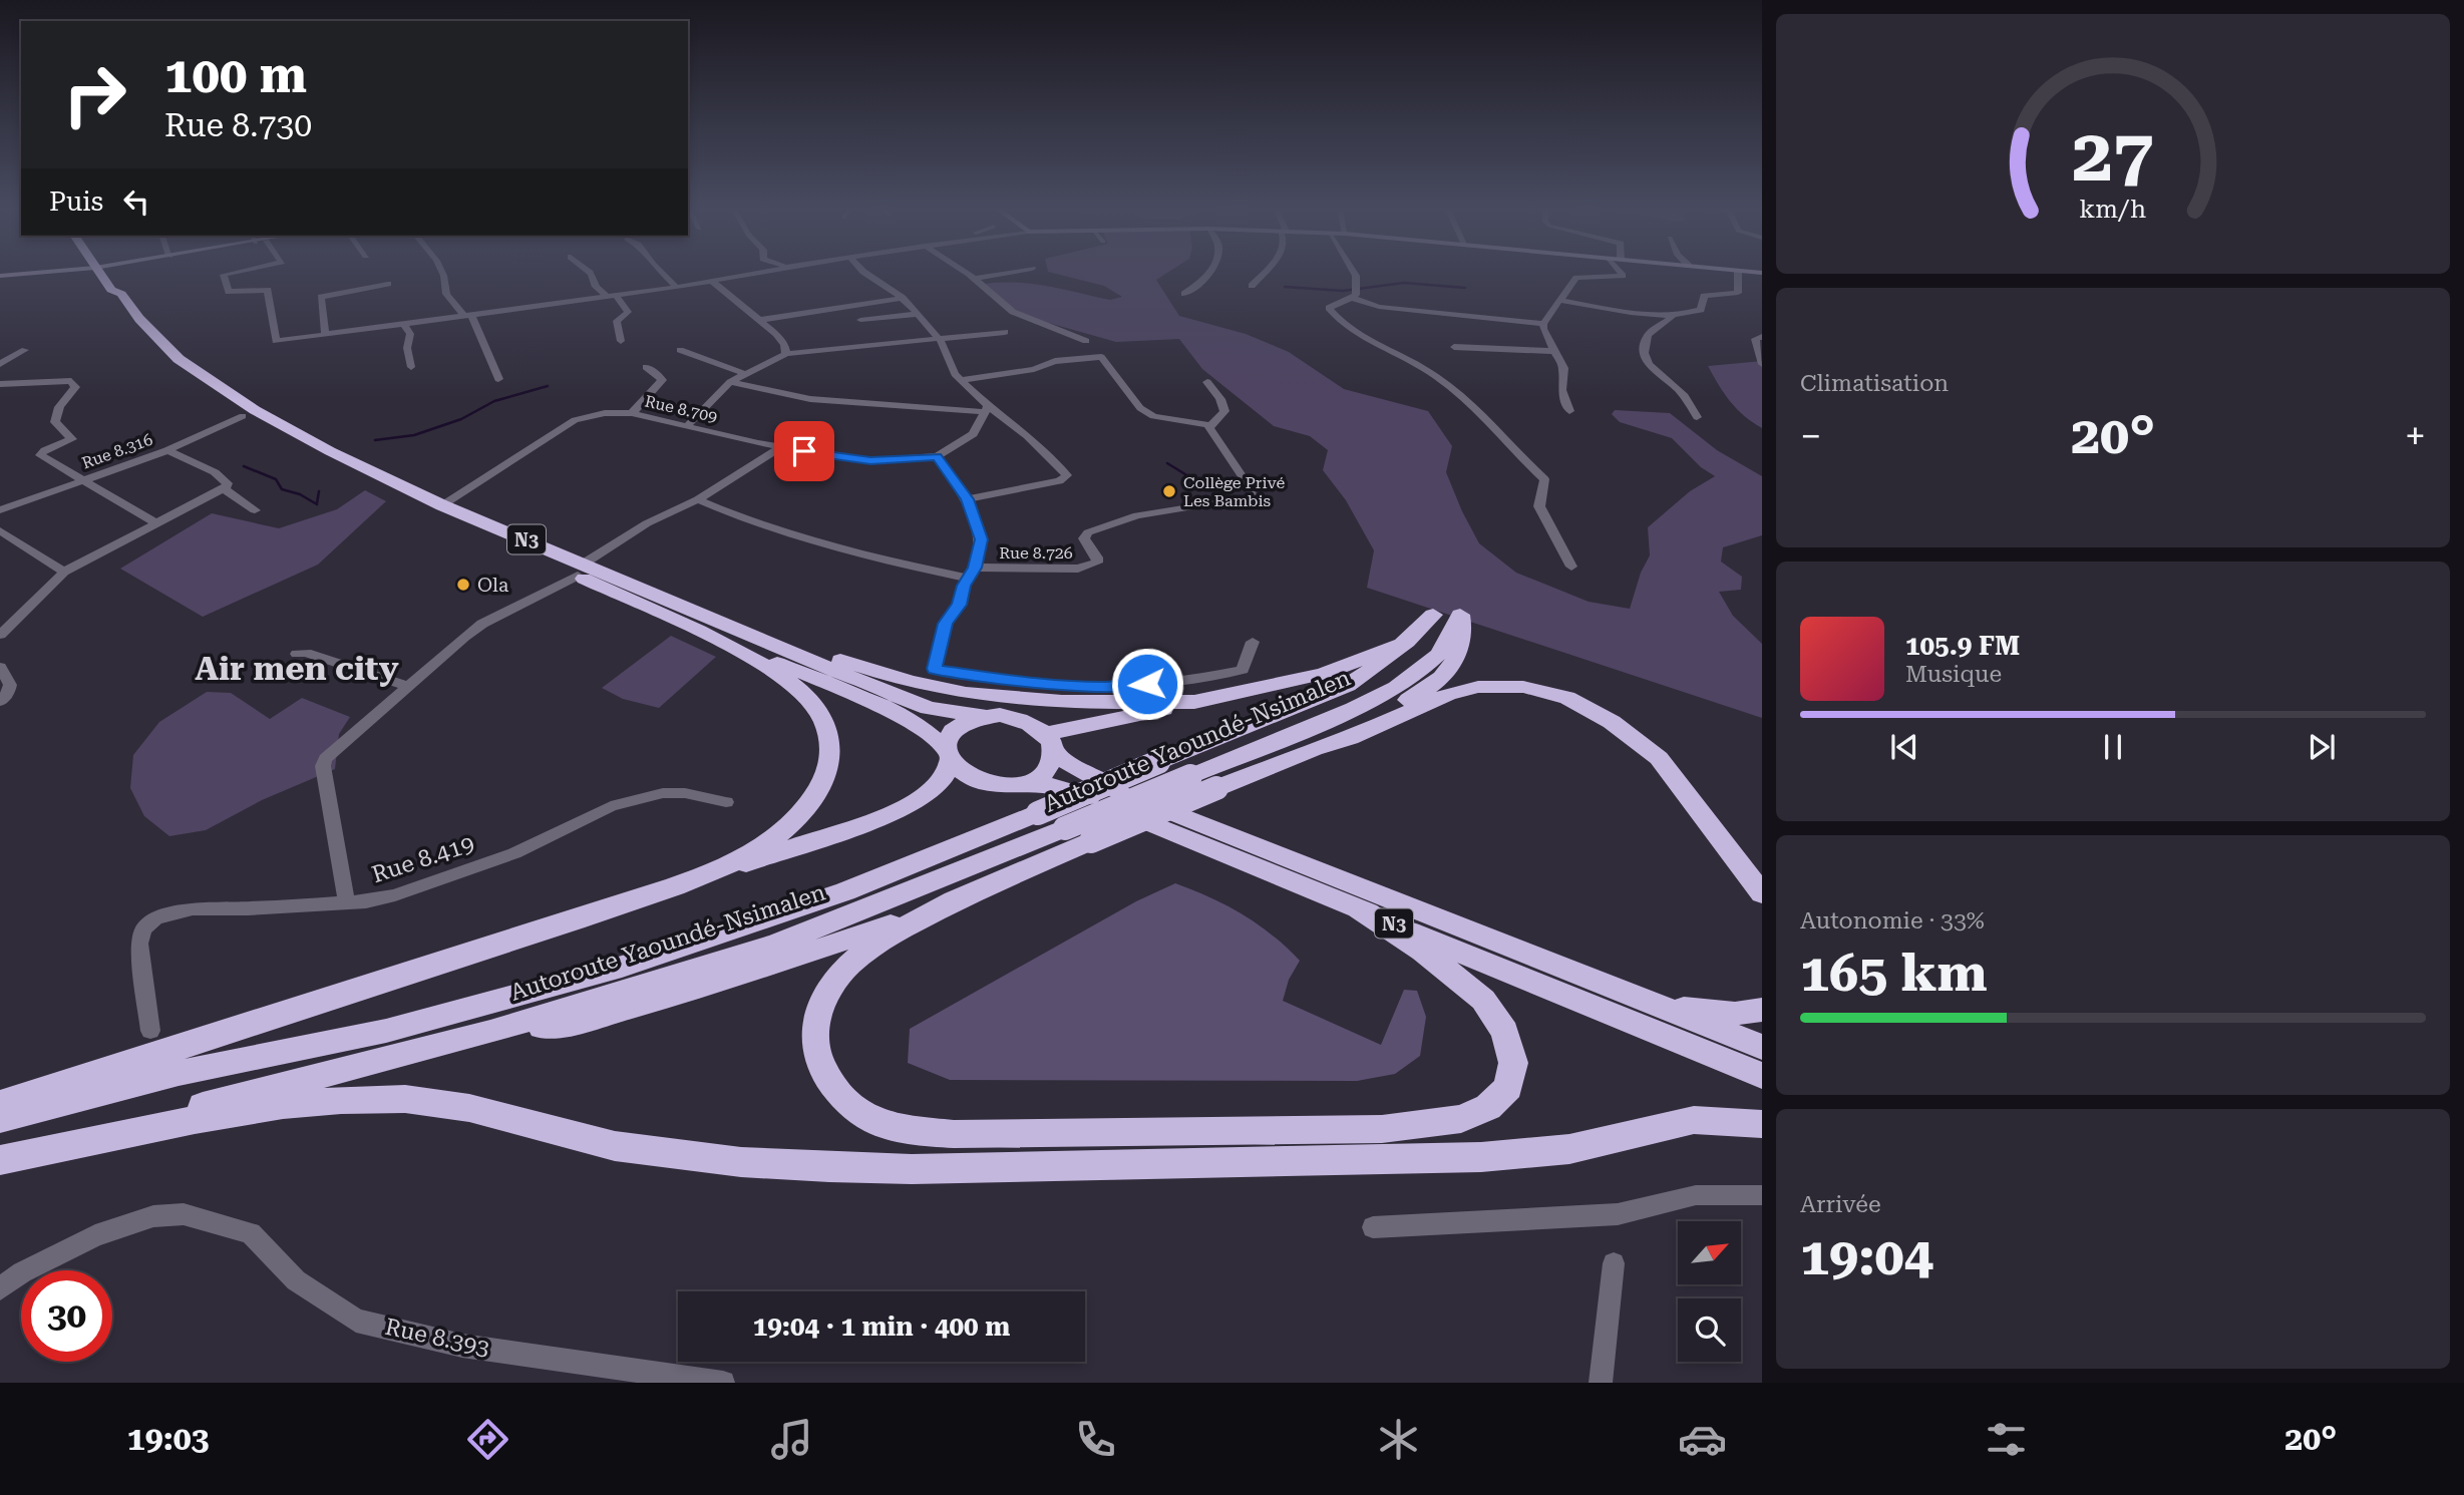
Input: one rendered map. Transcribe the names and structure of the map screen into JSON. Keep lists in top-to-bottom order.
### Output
{
  "streets": {
    "highway": ["N3", "Autoroute Yaoundé-Nsimalen"],
    "street": [
      "Rue 8.709",
      "Rue 8.316",
      "Rue 8.726",
      "Rue 8.419",
      "Rue 8.393"
    ]
  },
  "crossings": [
    ["Rue 8.709", "N3"],
    ["Rue 8.316", "N3"]
  ],
  "districts": ["Air men city"],
  "places": ["Collège Privé Les Bambis", "Ola"],
  "north": "top right",
  "page": {
    "turn": ["100 m", "Rue 8.730"],
    "then": "Puis",
    "tile": [
      "Climatisation",
      ["Autonomie · 33%", "165 km"],
      ["Arrivée", "19:04"]
    ],
    "heat": ["−", "20°", "+"],
    "song": ["105.9 FM", "Musique"],
    "limit": "30",
    "trip": "19:04 · 1 min · 400 m",
    "tabs": ["19:03", "20°"],
    "gauge": ["27", "km/h"]
  }
}
